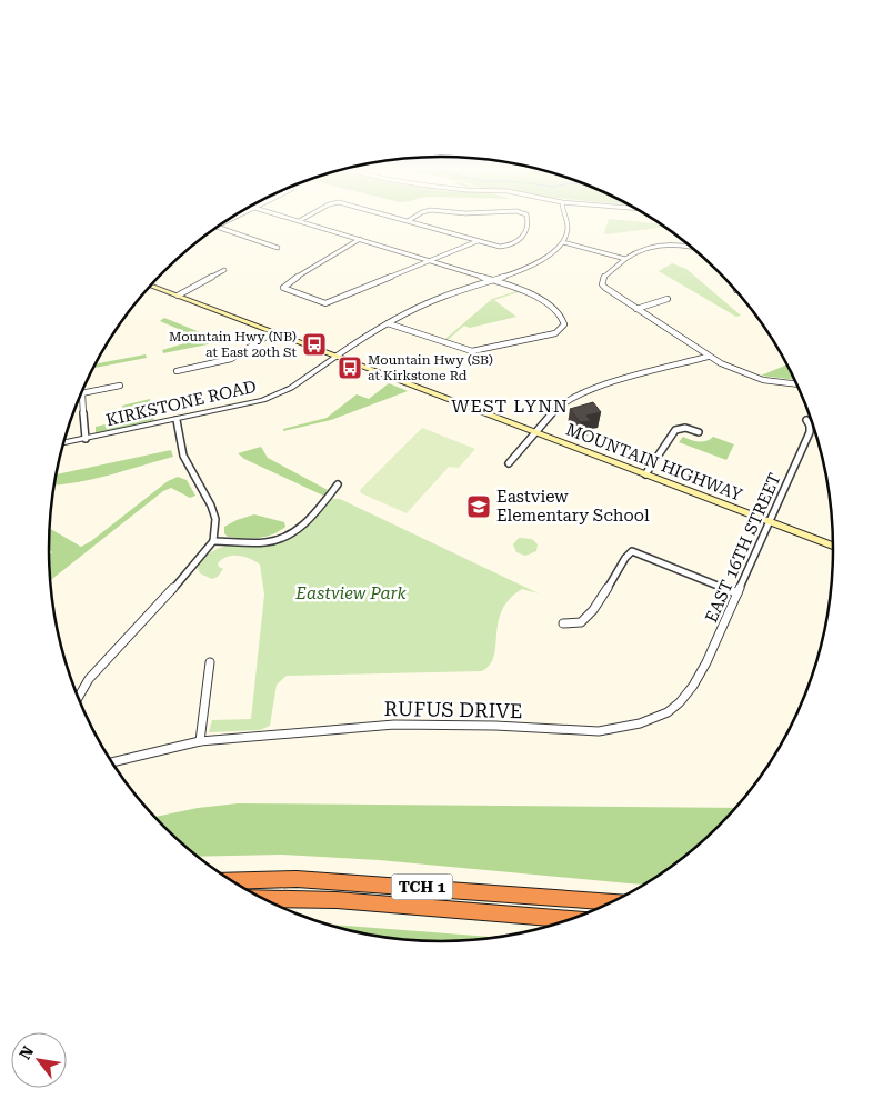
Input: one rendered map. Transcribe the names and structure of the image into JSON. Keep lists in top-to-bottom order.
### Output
{
  "streets": {
    "highway": ["TCH 1"],
    "main road": ["MOUNTAIN HIGHWAY"],
    "street": ["KIRKSTONE ROAD", "EAST 16TH STREET", "RUFUS DRIVE"]
  },
  "crossings": [
    ["KIRKSTONE ROAD", "MOUNTAIN HIGHWAY"],
    ["MOUNTAIN HIGHWAY", "EAST 16TH STREET"],
    ["EAST 16TH STREET", "RUFUS DRIVE"]
  ],
  "districts": ["WEST LYNN"],
  "parks": ["Eastview Park"],
  "places": {
    "bus stop": ["Mountain Hwy (NB) at East 20th St", "Mountain Hwy (SB) at Kirkstone Rd"],
    "school or university": ["Eastview Elementary School"]
  },
  "north": "top left"
}
